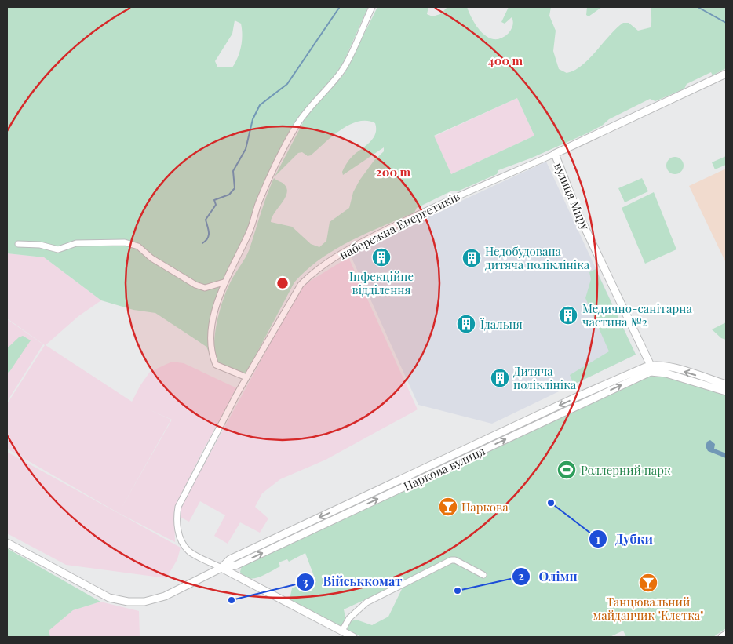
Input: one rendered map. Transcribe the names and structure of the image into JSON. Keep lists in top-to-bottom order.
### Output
{
  "streets": {
    "street": ["вулиця Миру", "набережна Енергетиків", "Паркова вулиця"]
  },
  "crossings": [
    ["вулиця Миру", "набережна Енергетиків"],
    ["вулиця Миру", "Паркова вулиця"],
    ["набережна Енергетиків", "Паркова вулиця"]
  ],
  "places": {
    "building": [
      "Інфекційне відділення",
      "Недобудована дитяча поліклініка",
      "Медично-санітарна частина №2",
      "Їдальня",
      "Дитяча поліклініка"
    ],
    "sports": ["Роллерний парк"],
    "other": ["Дубки", "Олімп", "Військкомат"],
    "bar": ["Паркова", "Танцювальний майданчик \"Клєтка\""]
  },
  "rings": ["400 m", "200 m"]
}
